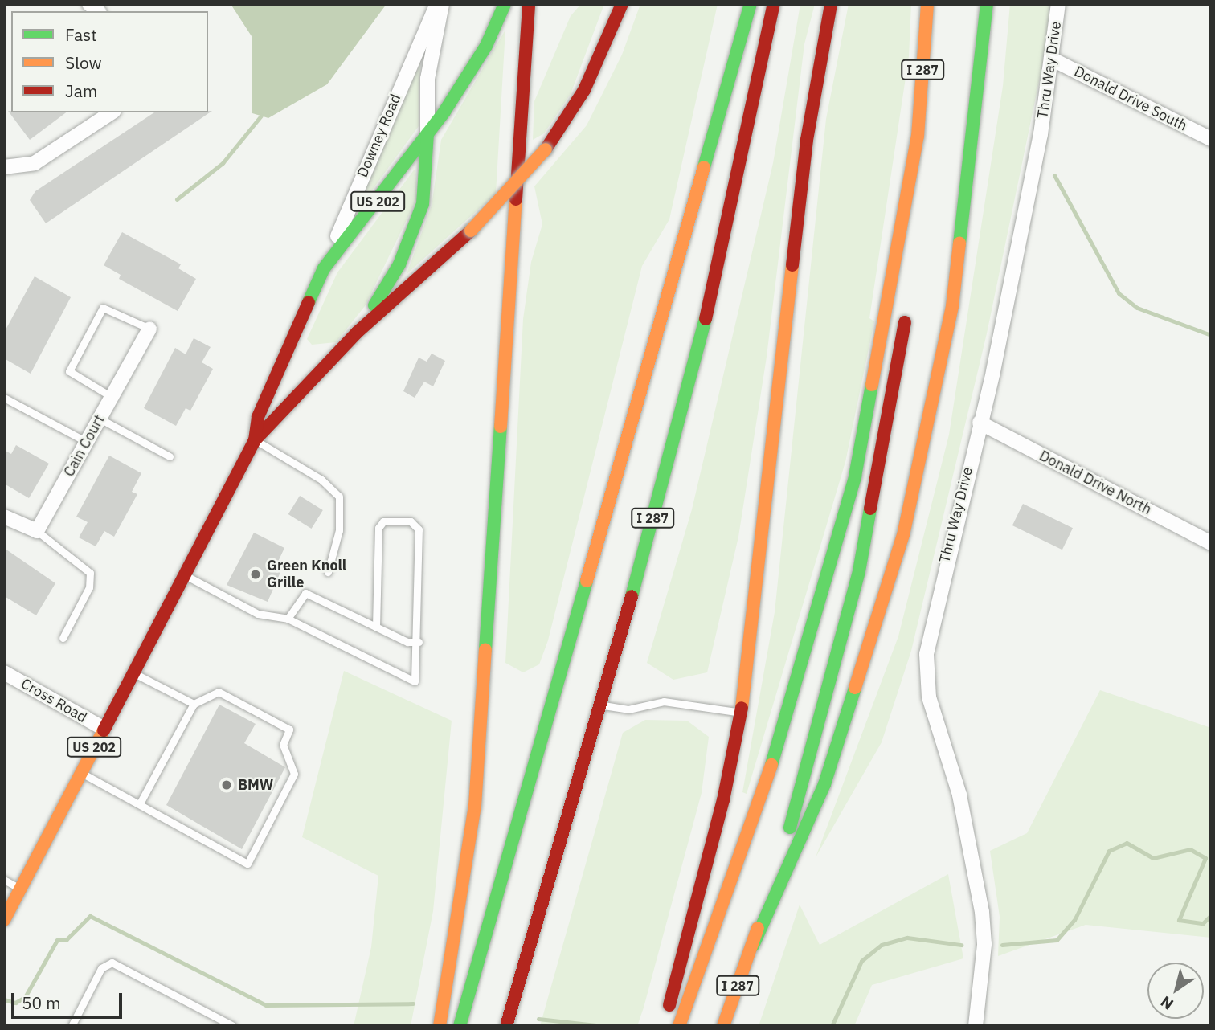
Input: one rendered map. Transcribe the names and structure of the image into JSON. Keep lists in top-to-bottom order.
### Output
{
  "streets": {
    "highway": ["I 287", "US 202"],
    "street": [
      "Thru Way Drive",
      "Donald Drive South",
      "Downey Road",
      "Cain Court",
      "Donald Drive North",
      "Cross Road"
    ]
  },
  "crossings": [
    ["Thru Way Drive", "Donald Drive South"],
    ["Thru Way Drive", "Donald Drive North"],
    ["Downey Road", "US 202"],
    ["US 202", "Cross Road"]
  ],
  "places": ["Green Knoll Grille", "BMW"],
  "legend": ["Fast", "Slow", "Jam"],
  "scale_bar": "50 m",
  "north": "bottom left"
}
